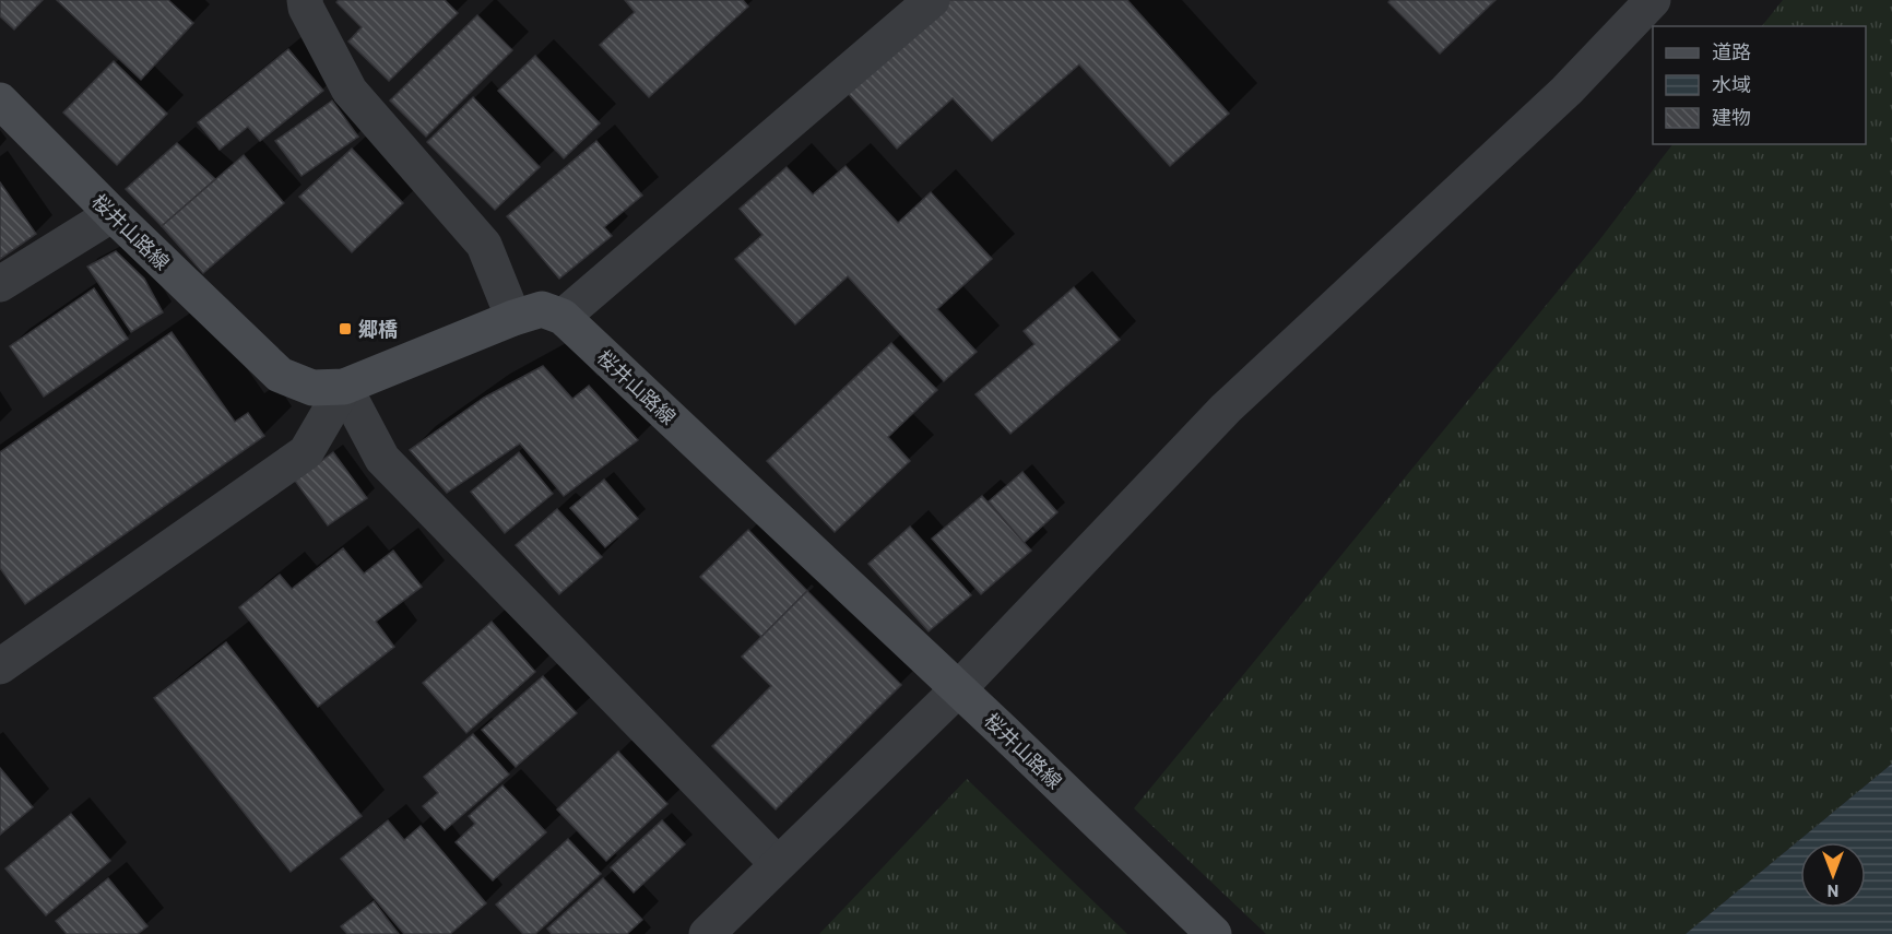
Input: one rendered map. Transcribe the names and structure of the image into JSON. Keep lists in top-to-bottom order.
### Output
{
  "streets": {
    "main road": ["桜井山路線"]
  },
  "places": {
    "transit": ["郷橋"]
  },
  "legend": ["道路", "水域", "建物"],
  "north": "bottom"
}
